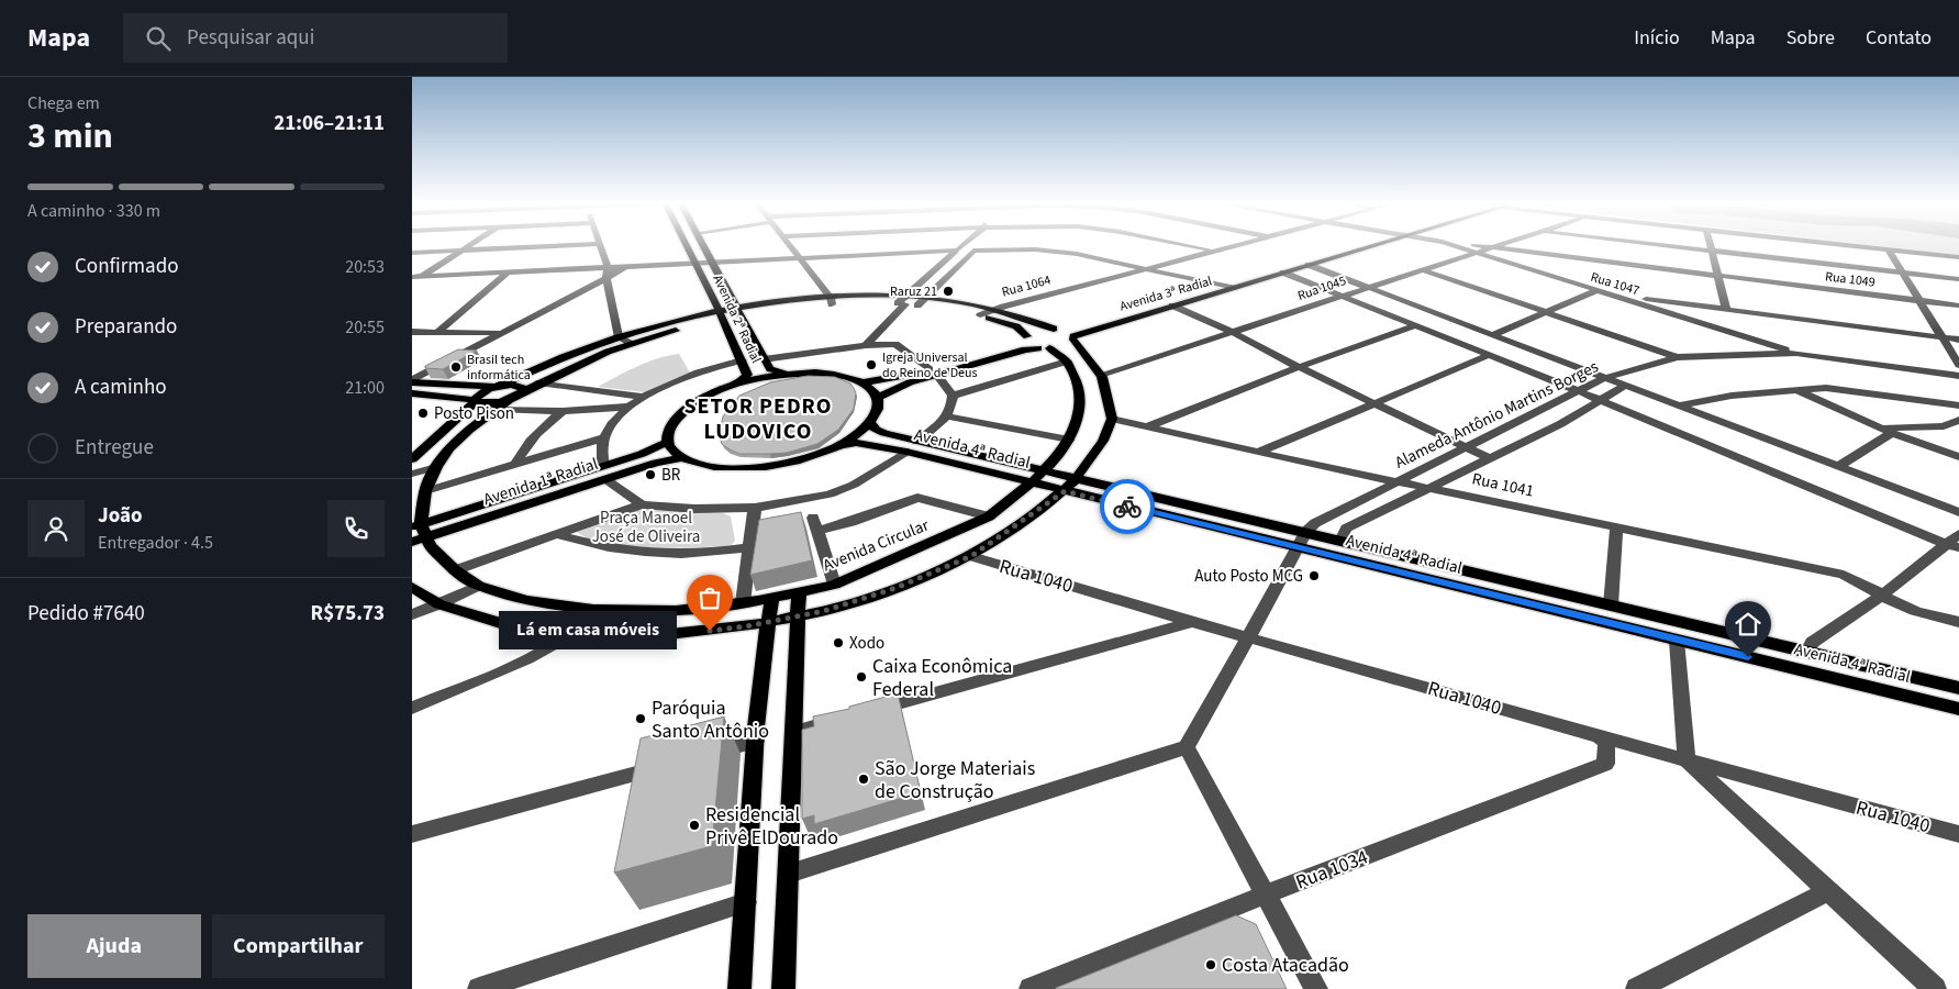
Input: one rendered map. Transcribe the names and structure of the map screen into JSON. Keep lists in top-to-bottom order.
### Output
{
  "streets": {
    "main road": [
      "Avenida 3ª Radial",
      "Avenida 2ª Radial",
      "Avenida 4ª Radial",
      "Avenida 1ª Radial",
      "Avenida Circular"
    ],
    "street": [
      "Rua 1049",
      "Rua 1047",
      "Rua 1064",
      "Rua 1045",
      "Alameda Antônio Martins Borges",
      "Rua 1041",
      "Rua 1040",
      "Rua 1034"
    ]
  },
  "crossings": [
    ["Rua 1049", "Rua 1045"],
    ["Rua 1047", "Rua 1045"],
    ["Rua 1047", "Alameda Antônio Martins Borges"],
    ["Avenida 3ª Radial", "Avenida Circular"],
    ["Alameda Antônio Martins Borges", "Avenida 4ª Radial"],
    ["Alameda Antônio Martins Borges", "Rua 1041"],
    ["Avenida 4ª Radial", "Avenida Circular"],
    ["Avenida 1ª Radial", "Avenida Circular"],
    ["Rua 1040", "Rua 1034"]
  ],
  "districts": ["SETOR PEDRO LUDOVICO"],
  "parks": ["Praça Manoel José de Oliveira"],
  "places": [
    "Raruz 21",
    "Igreja Universal do Reino de Deus",
    "Brasil tech informática",
    "Posto Pison",
    "BR",
    "Auto Posto MCG",
    "Lá em casa móveis",
    "Xodo",
    "Caixa Econômica Federal",
    "Paróquia Santo Antônio",
    "São Jorge Materiais de Construção",
    "Residencial Privê ElDourado",
    "Costa Atacadão"
  ],
  "page": {
    "header": "Mapa",
    "search": "Pesquisar aqui",
    "nav": [
      "Início",
      "Mapa",
      "Sobre",
      "Contato"
    ],
    "heading": ["3 min", "Chega em", "21:06–21:11"],
    "panel": [
      "João",
      "Entregador · 4.5",
      "Pedido #7640",
      "R$75.73"
    ],
    "bar": "A caminho · 330 m",
    "list": [
      ["Confirmado", "20:53"],
      ["Preparando", "20:55"],
      ["A caminho", "21:00"],
      "Entregue"
    ],
    "bubble": "Lá em casa móveis",
    "buttons": ["Ajuda", "Compartilhar"]
  }
}
